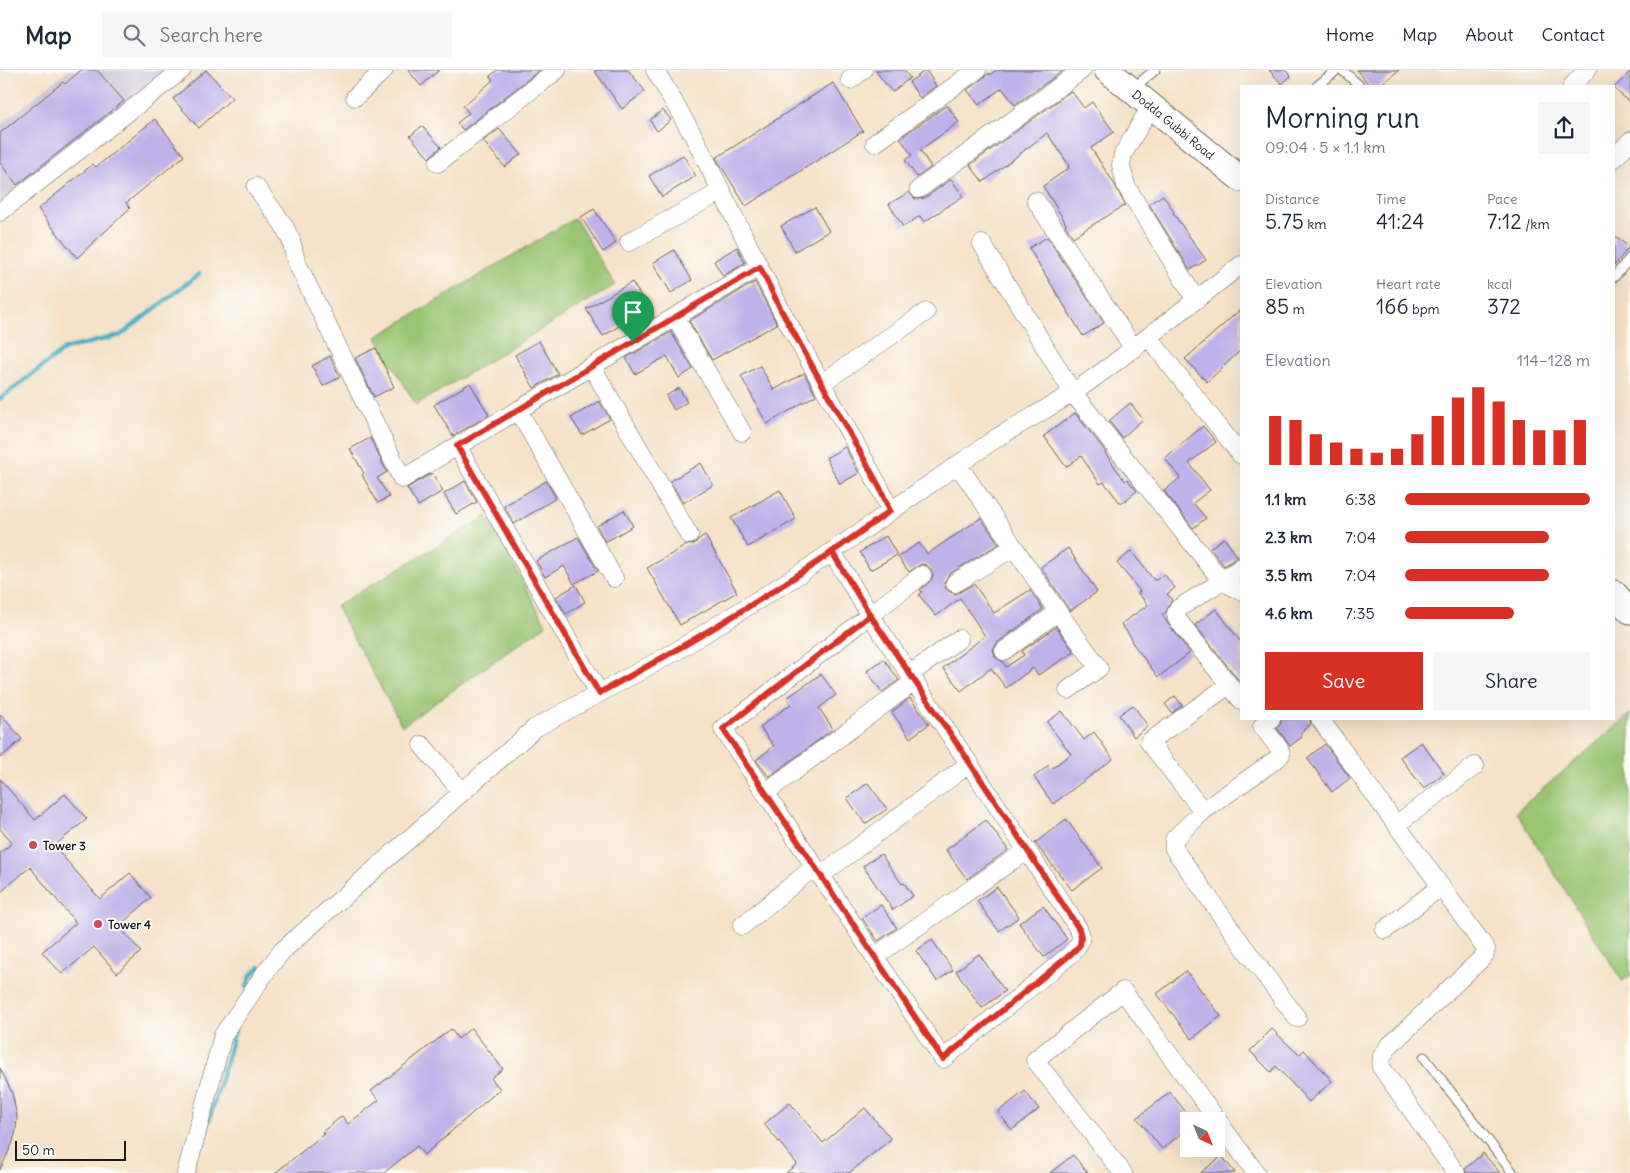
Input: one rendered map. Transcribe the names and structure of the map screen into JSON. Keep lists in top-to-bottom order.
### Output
{
  "streets": {
    "main road": ["Dodda Gubbi Road"]
  },
  "places": ["Tower 3", "Tower 4"],
  "scale_bar": "50 m",
  "north": "bottom right",
  "page": {
    "header": "Map",
    "search": "Search here",
    "nav": [
      "Home",
      "Map",
      "About",
      "Contact"
    ],
    "heading": ["Morning run", "09:04 · 5 × 1.1 km"],
    "stats": [
      ["Distance", "5.75 km"],
      ["Time", "41:24"],
      ["Pace", "7:12 /km"],
      ["Elevation", "85 m"],
      ["Heart rate", "166 bpm"],
      ["kcal", "372"]
    ],
    "chart": ["Elevation", "114–128 m"],
    "list": [
      {
        "name": "1.1 km",
        "note": "6:38"
      },
      {
        "name": "2.3 km",
        "note": "7:04"
      },
      {
        "name": "3.5 km",
        "note": "7:04"
      },
      {
        "name": "4.6 km",
        "note": "7:35"
      }
    ],
    "buttons": ["Save", "Share"],
    "scale": "50 m"
  }
}
